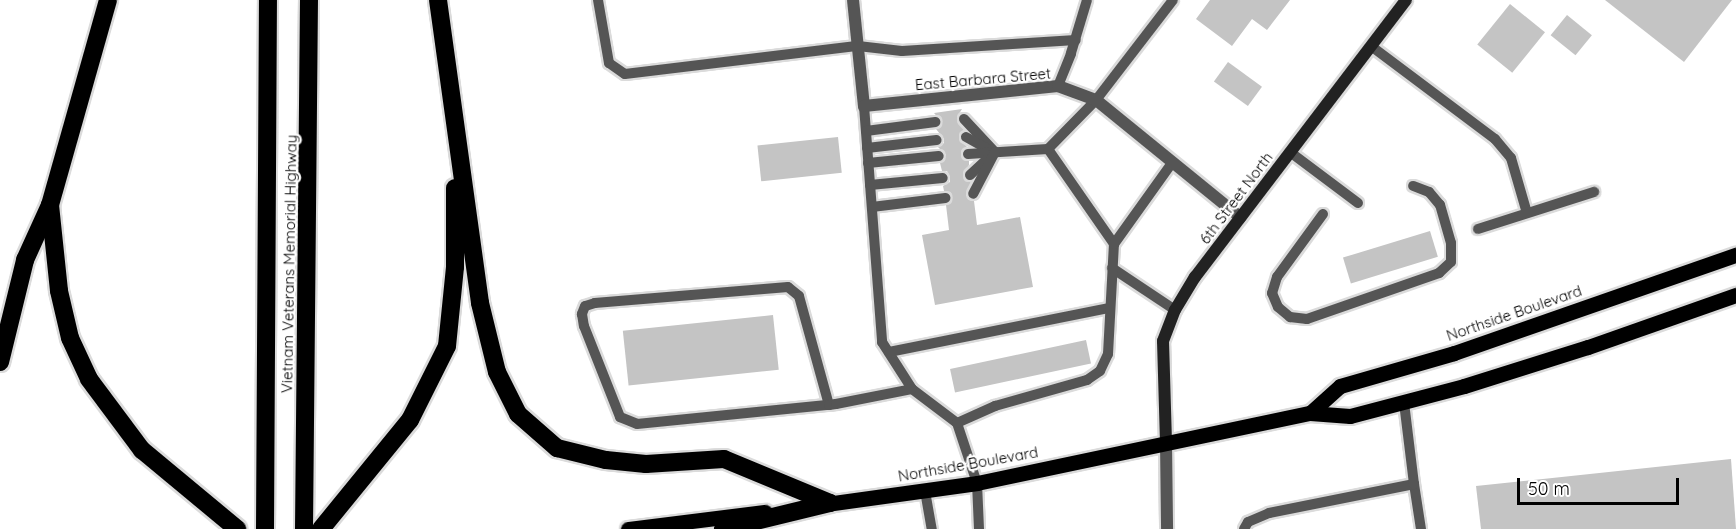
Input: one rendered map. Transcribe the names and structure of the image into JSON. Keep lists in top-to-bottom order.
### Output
{
  "streets": {
    "highway": ["Vietnam Veterans Memorial Highway"],
    "main road": ["Northside Boulevard"],
    "street": ["East Barbara Street", "6th Street North"]
  },
  "crossings": [
    ["East Barbara Street", "6th Street North"],
    ["6th Street North", "Northside Boulevard"]
  ],
  "scale_bar": "50 m"
}
